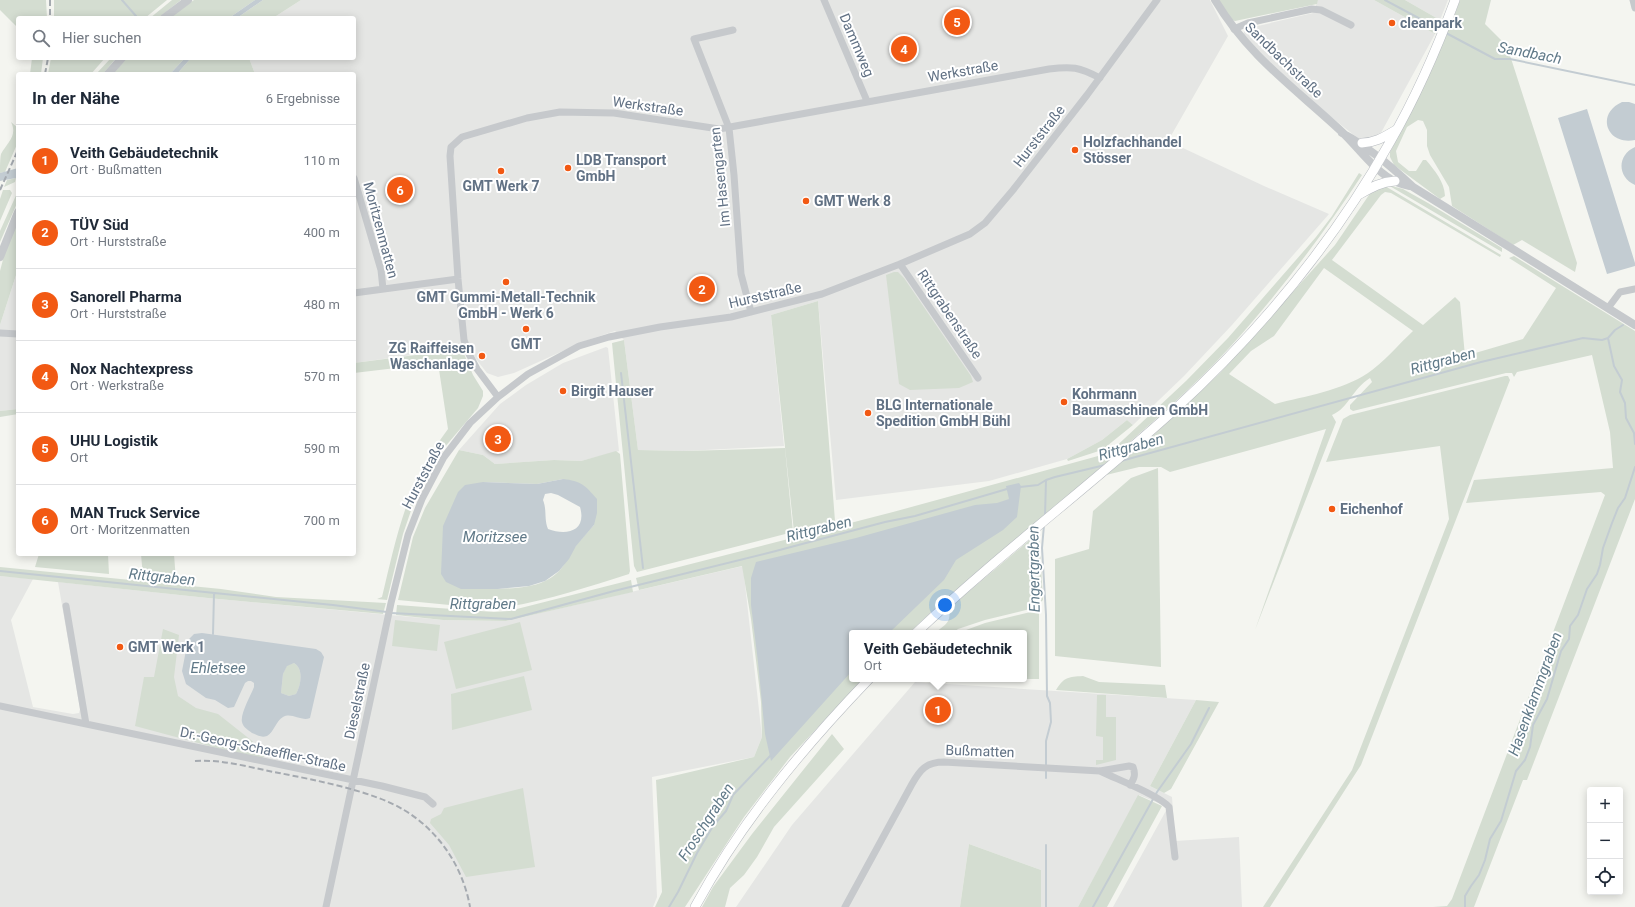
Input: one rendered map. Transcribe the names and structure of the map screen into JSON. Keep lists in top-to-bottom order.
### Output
{
  "streets": {
    "street": [
      "Dammweg",
      "Sandbachstraße",
      "Werkstraße",
      "Hurststraße",
      "Im Hasengarten",
      "Moritzenmatten",
      "Rittgrabenstraße",
      "Dieselstraße",
      "Dr.-Georg-Schaeffler-Straße",
      "Bußmatten"
    ]
  },
  "crossings": [
    ["Dammweg", "Werkstraße"],
    ["Werkstraße", "Hurststraße"],
    ["Werkstraße", "Im Hasengarten"],
    ["Hurststraße", "Im Hasengarten"],
    ["Hurststraße", "Rittgrabenstraße"],
    ["Hurststraße", "Dieselstraße"],
    ["Dieselstraße", "Dr.-Georg-Schaeffler-Straße"]
  ],
  "water": [
    "Sandbach",
    "Rittgraben",
    "Moritzsee",
    "Engertgraben",
    "Ehletsee",
    "Hasenklammgraben",
    "Froschgraben"
  ],
  "places": [
    "cleanpark",
    "Holzfachhandel Stösser",
    "LDB Transport GmbH",
    "GMT Werk 7",
    "GMT Werk 8",
    "GMT Gummi-Metall-Technik GmbH - Werk 6",
    "GMT",
    "ZG Raiffeisen Waschanlage",
    "Birgit Hauser",
    "Kohrmann Baumaschinen GmbH",
    "BLG Internationale Spedition GmbH Bühl",
    "Eichenhof",
    "GMT Werk 1"
  ],
  "page": {
    "pins": [
      "5",
      "4",
      "6",
      "2",
      "3",
      "1"
    ],
    "search": "Hier suchen",
    "heading": ["In der Nähe", "6 Ergebnisse"],
    "list": [
      {
        "mark": "1",
        "name": "Veith Gebäudetechnik",
        "note": "Ort · Bußmatten",
        "value": "110 m"
      },
      {
        "mark": "2",
        "name": "TÜV Süd",
        "note": "Ort · Hurststraße",
        "value": "400 m"
      },
      {
        "mark": "3",
        "name": "Sanorell Pharma",
        "note": "Ort · Hurststraße",
        "value": "480 m"
      },
      {
        "mark": "4",
        "name": "Nox Nachtexpress",
        "note": "Ort · Werkstraße",
        "value": "570 m"
      },
      {
        "mark": "5",
        "name": "UHU Logistik",
        "note": "Ort",
        "value": "590 m"
      },
      {
        "mark": "6",
        "name": "MAN Truck Service",
        "note": "Ort · Moritzenmatten",
        "value": "700 m"
      }
    ],
    "popup": ["Veith Gebäudetechnik", "Ort"],
    "map_buttons": ["+", "−"]
  }
}
